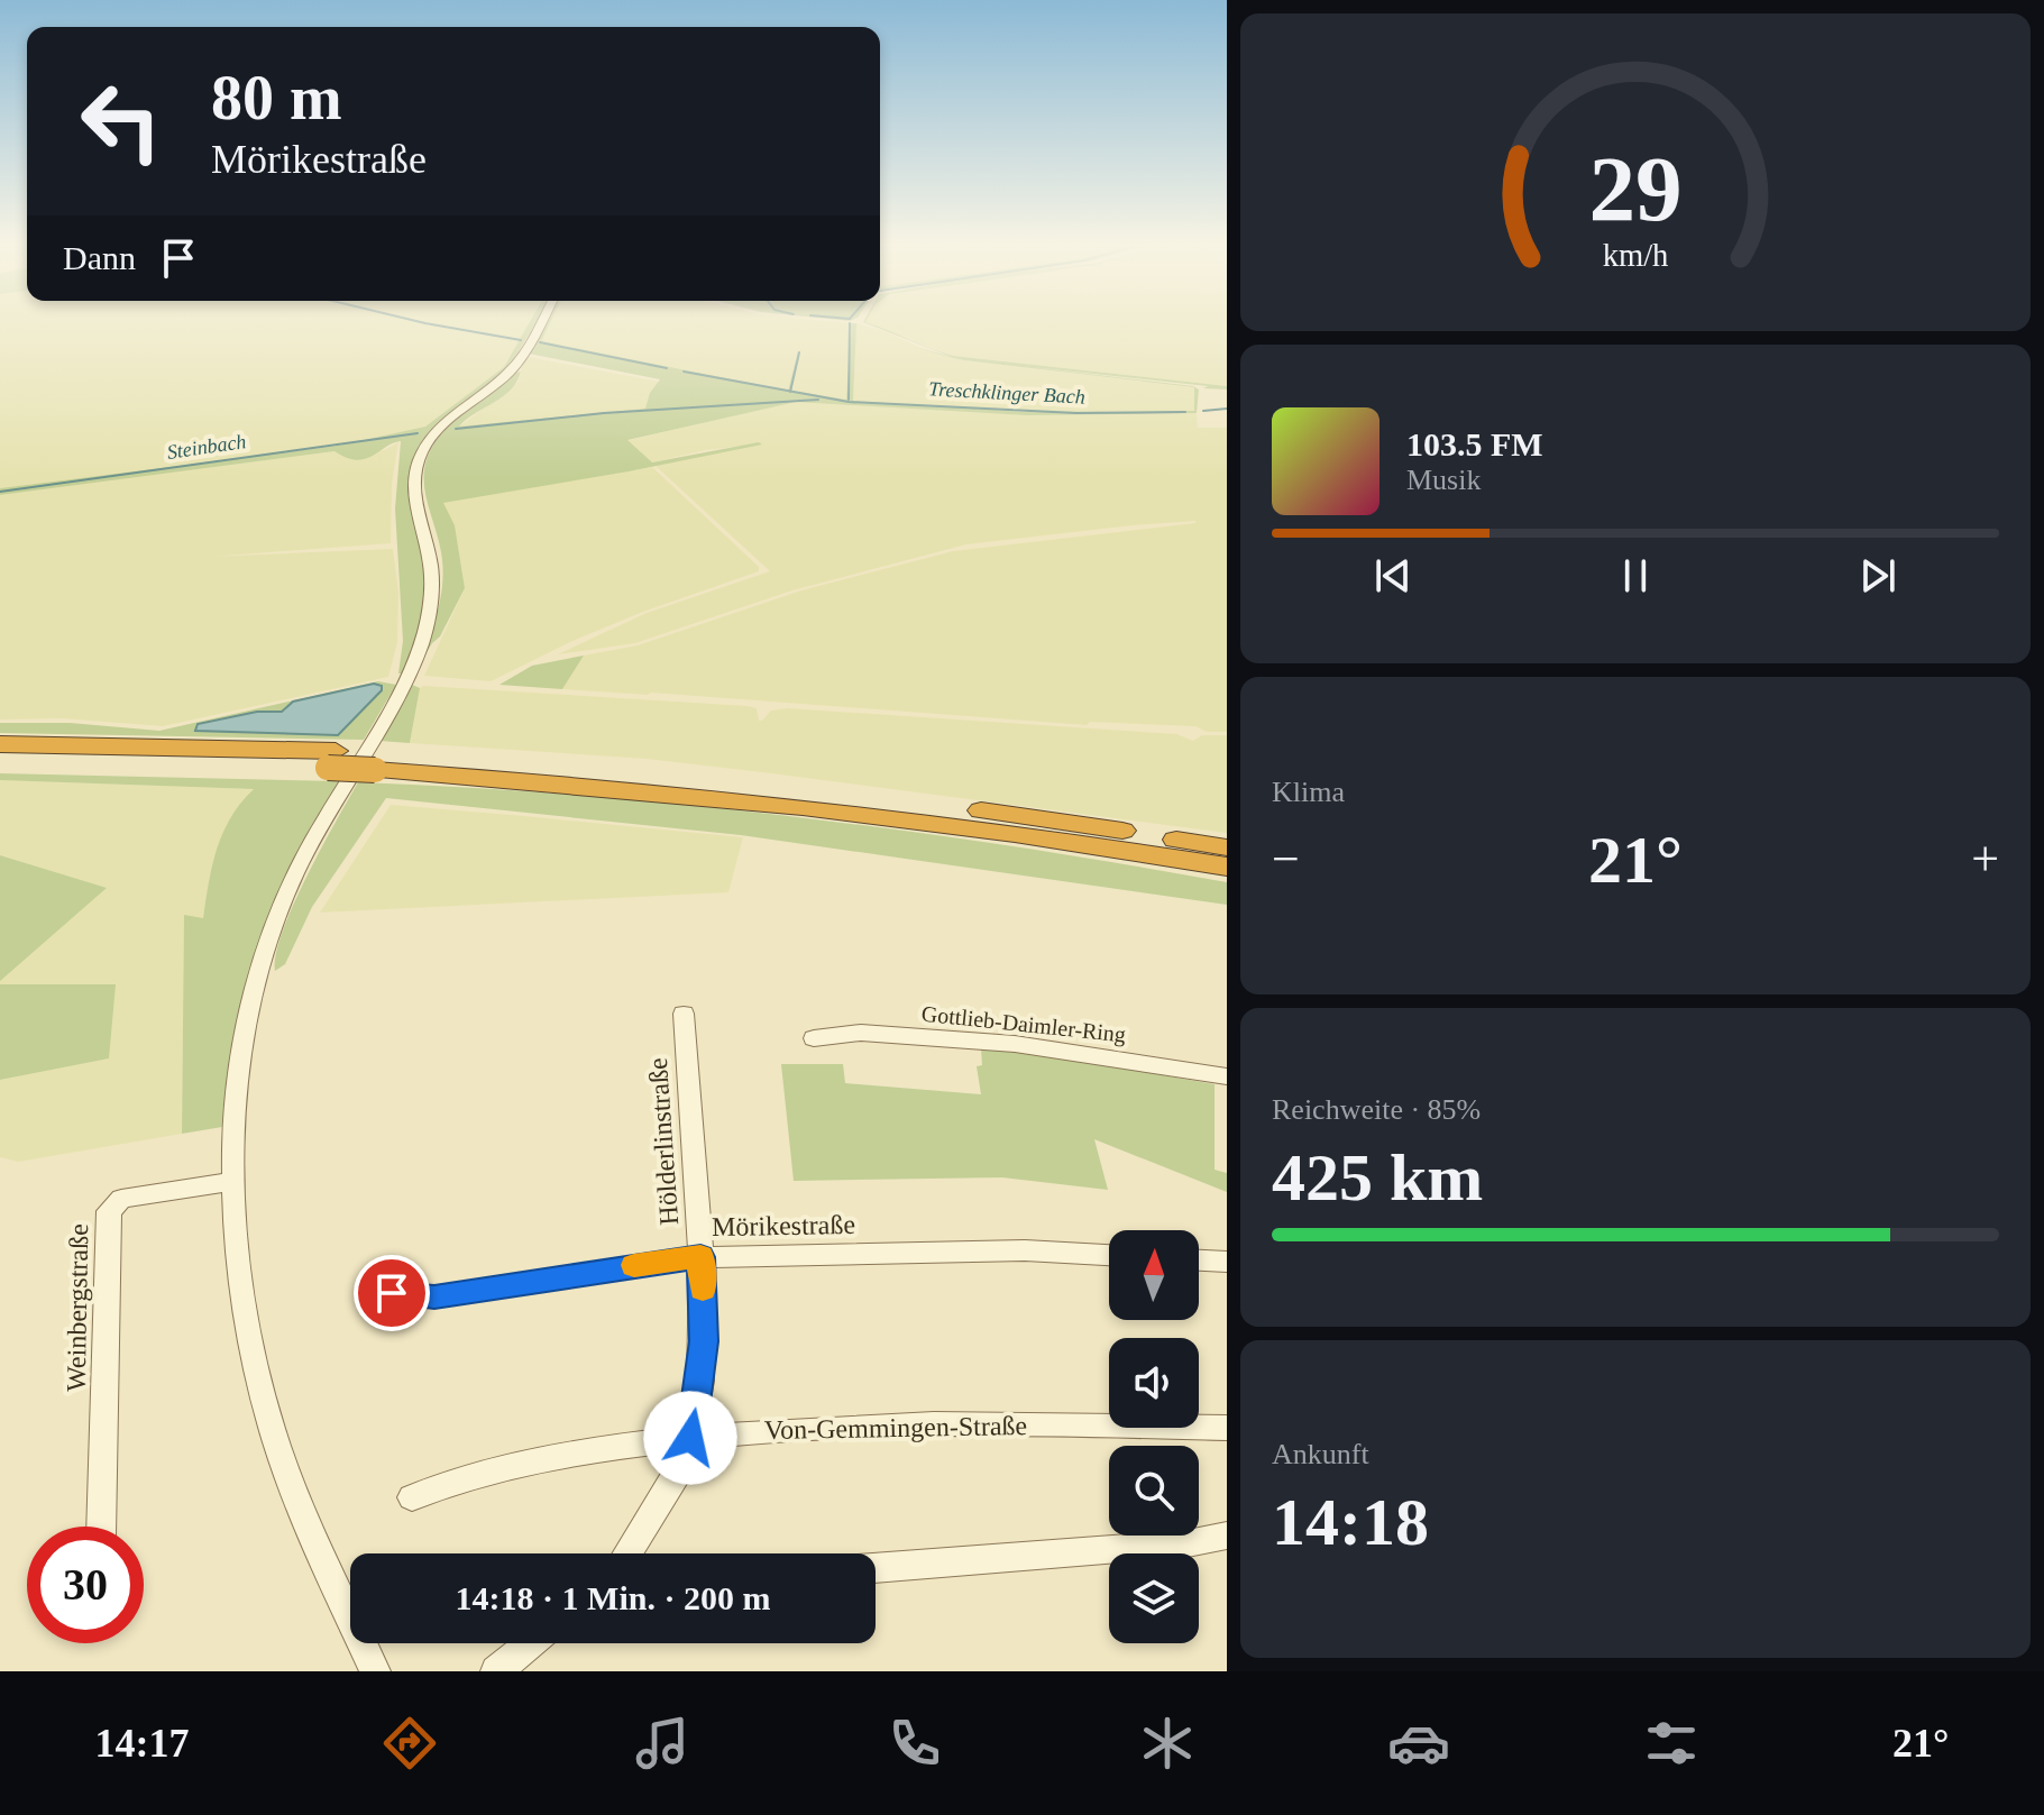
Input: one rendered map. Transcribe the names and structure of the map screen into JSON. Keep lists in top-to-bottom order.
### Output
{
  "streets": {
    "street": [
      "Gottlieb-Daimler-Ring",
      "Hölderlinstraße",
      "Mörikestraße",
      "Weinbergstraße",
      "Von-Gemmingen-Straße"
    ]
  },
  "crossings": [
    ["Hölderlinstraße", "Mörikestraße"],
    ["Hölderlinstraße", "Von-Gemmingen-Straße"]
  ],
  "water": ["Treschklinger Bach", "Steinbach"],
  "north": "top",
  "page": {
    "turn": ["80 m", "Mörikestraße"],
    "then": "Dann",
    "song": ["103.5 FM", "Musik"],
    "tile": [
      "Klima",
      ["Reichweite · 85%", "425 km"],
      ["Ankunft", "14:18"]
    ],
    "heat": ["−", "21°", "+"],
    "limit": "30",
    "trip": "14:18 · 1 Min. · 200 m",
    "tabs": ["14:17", "21°"],
    "gauge": ["29", "km/h"]
  }
}
